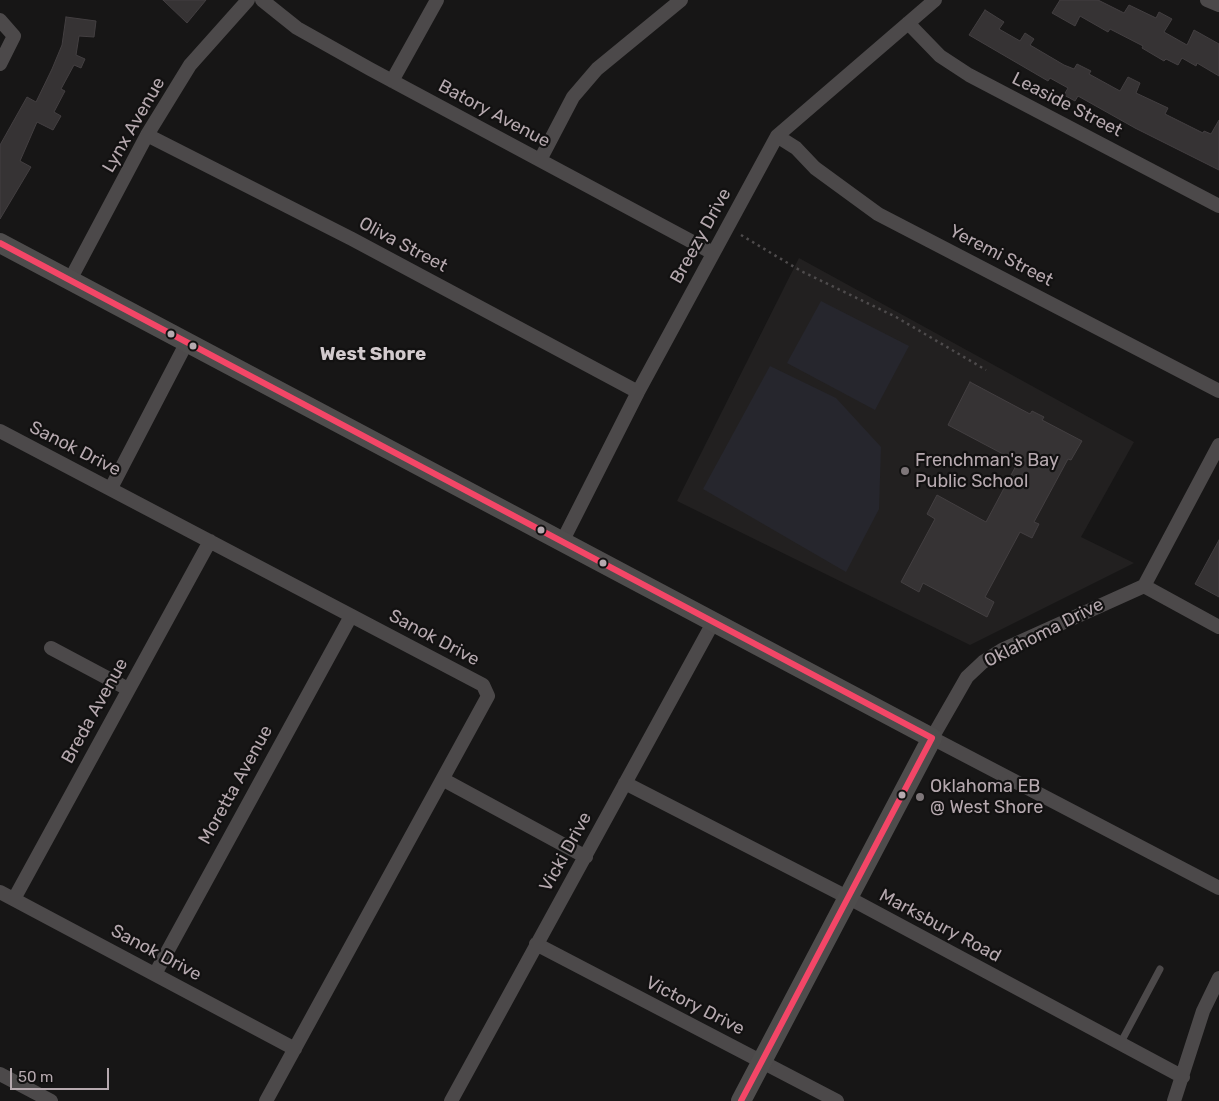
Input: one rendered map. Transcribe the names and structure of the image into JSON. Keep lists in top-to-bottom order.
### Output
{
  "streets": {
    "street": [
      "Leaside Street",
      "Batory Avenue",
      "Lynx Avenue",
      "Breezy Drive",
      "Oliva Street",
      "Yeremi Street",
      "Sanok Drive",
      "Oklahoma Drive",
      "Breda Avenue",
      "Moretta Avenue",
      "Vicki Drive",
      "Marksbury Road",
      "Victory Drive"
    ]
  },
  "crossings": [
    ["Leaside Street", "Breezy Drive"],
    ["Batory Avenue", "Breezy Drive"],
    ["Lynx Avenue", "Oliva Street"],
    ["Breezy Drive", "Oliva Street"],
    ["Breezy Drive", "Yeremi Street"],
    ["Sanok Drive", "Breda Avenue"],
    ["Sanok Drive", "Moretta Avenue"],
    ["Oklahoma Drive", "Marksbury Road"],
    ["Oklahoma Drive", "Victory Drive"],
    ["Vicki Drive", "Marksbury Road"],
    ["Vicki Drive", "Victory Drive"]
  ],
  "districts": ["West Shore"],
  "places": ["Frenchman's Bay Public School", "Oklahoma EB @ West Shore"],
  "scale_bar": "50 m"
}
